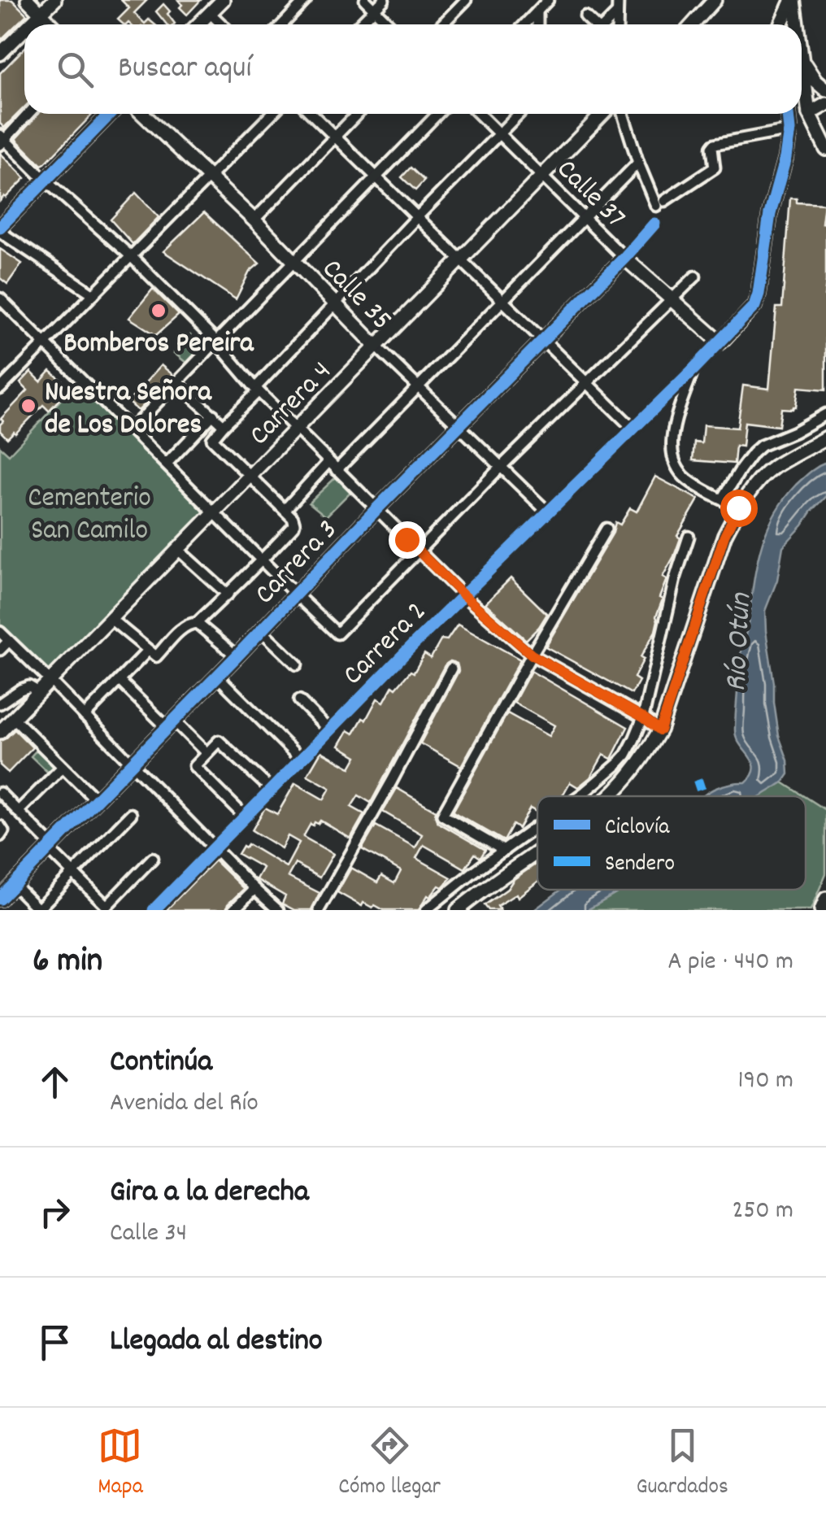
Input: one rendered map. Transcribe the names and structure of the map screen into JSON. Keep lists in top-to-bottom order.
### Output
{
  "streets": {
    "main road": [
      "Calle 37",
      "Calle 35",
      "Carrera 4",
      "Carrera 3"
    ],
    "street": ["Carrera 2"]
  },
  "crossings": [
    ["Calle 37", "Carrera 4"],
    ["Calle 37", "Carrera 3"],
    ["Calle 37", "Carrera 2"],
    ["Calle 35", "Carrera 4"],
    ["Calle 35", "Carrera 3"],
    ["Calle 35", "Carrera 2"]
  ],
  "water": ["Río Otún"],
  "parks": ["Cementerio San Camilo"],
  "places": ["Bomberos Pereira", "Nuestra Señora de Los Dolores"],
  "legend": ["Ciclovía", "Sendero"],
  "page": {
    "search": "Buscar aquí",
    "heading": ["6 min", "A pie · 440 m"],
    "list": [
      ["Continúa", "Avenida del Río", "190 m"],
      ["Gira a la derecha", "Calle 34", "250 m"],
      "Llegada al destino"
    ],
    "nav": ["Mapa", "Cómo llegar", "Guardados"]
  }
}
